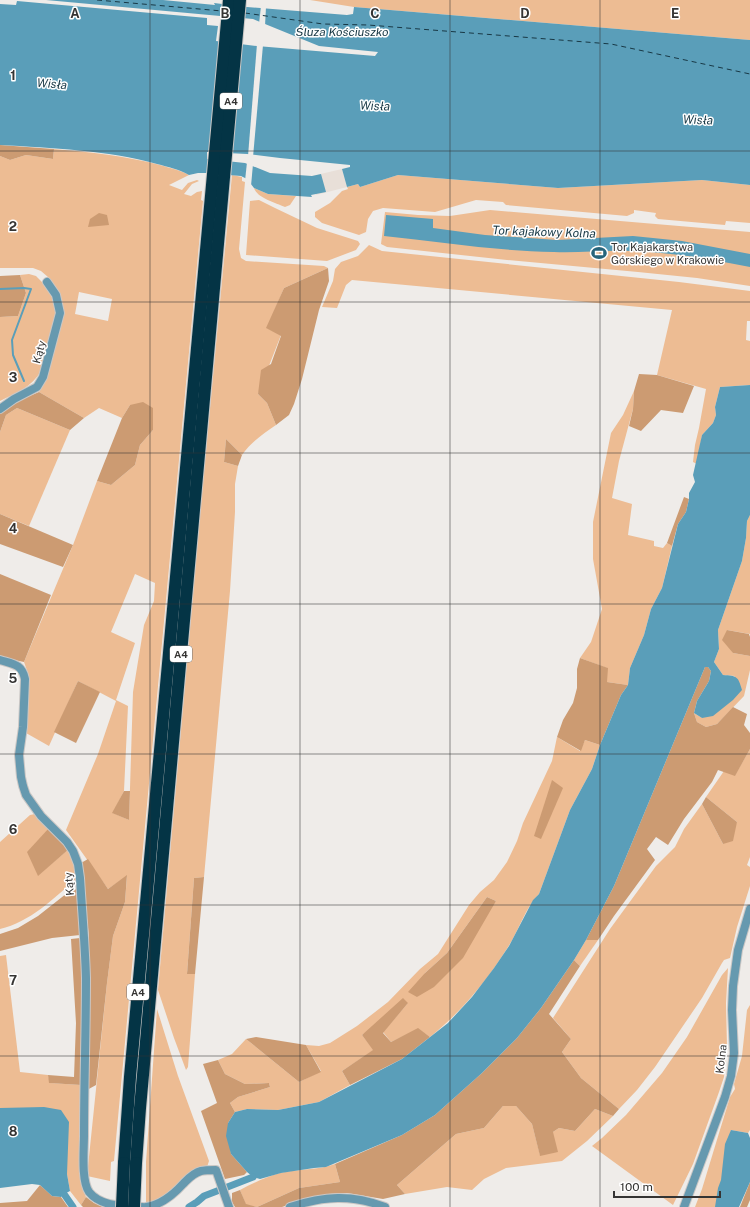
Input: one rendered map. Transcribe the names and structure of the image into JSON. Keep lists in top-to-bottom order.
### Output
{
  "streets": {
    "highway": ["A4"],
    "street": ["Kąty", "Kolna"]
  },
  "water": ["Śluza Kościuszko", "Wisła", "Tor kajakowy Kolna"],
  "places": {
    "sports": ["Tor Kajakarstwa Górskiego w Krakowie"]
  },
  "scale_bar": "100 m",
  "grid": {
    "columns": [
      "A",
      "B",
      "C",
      "D",
      "E"
    ],
    "rows": [
      "1",
      "2",
      "3",
      "4",
      "5",
      "6",
      "7",
      "8"
    ]
  }
}
